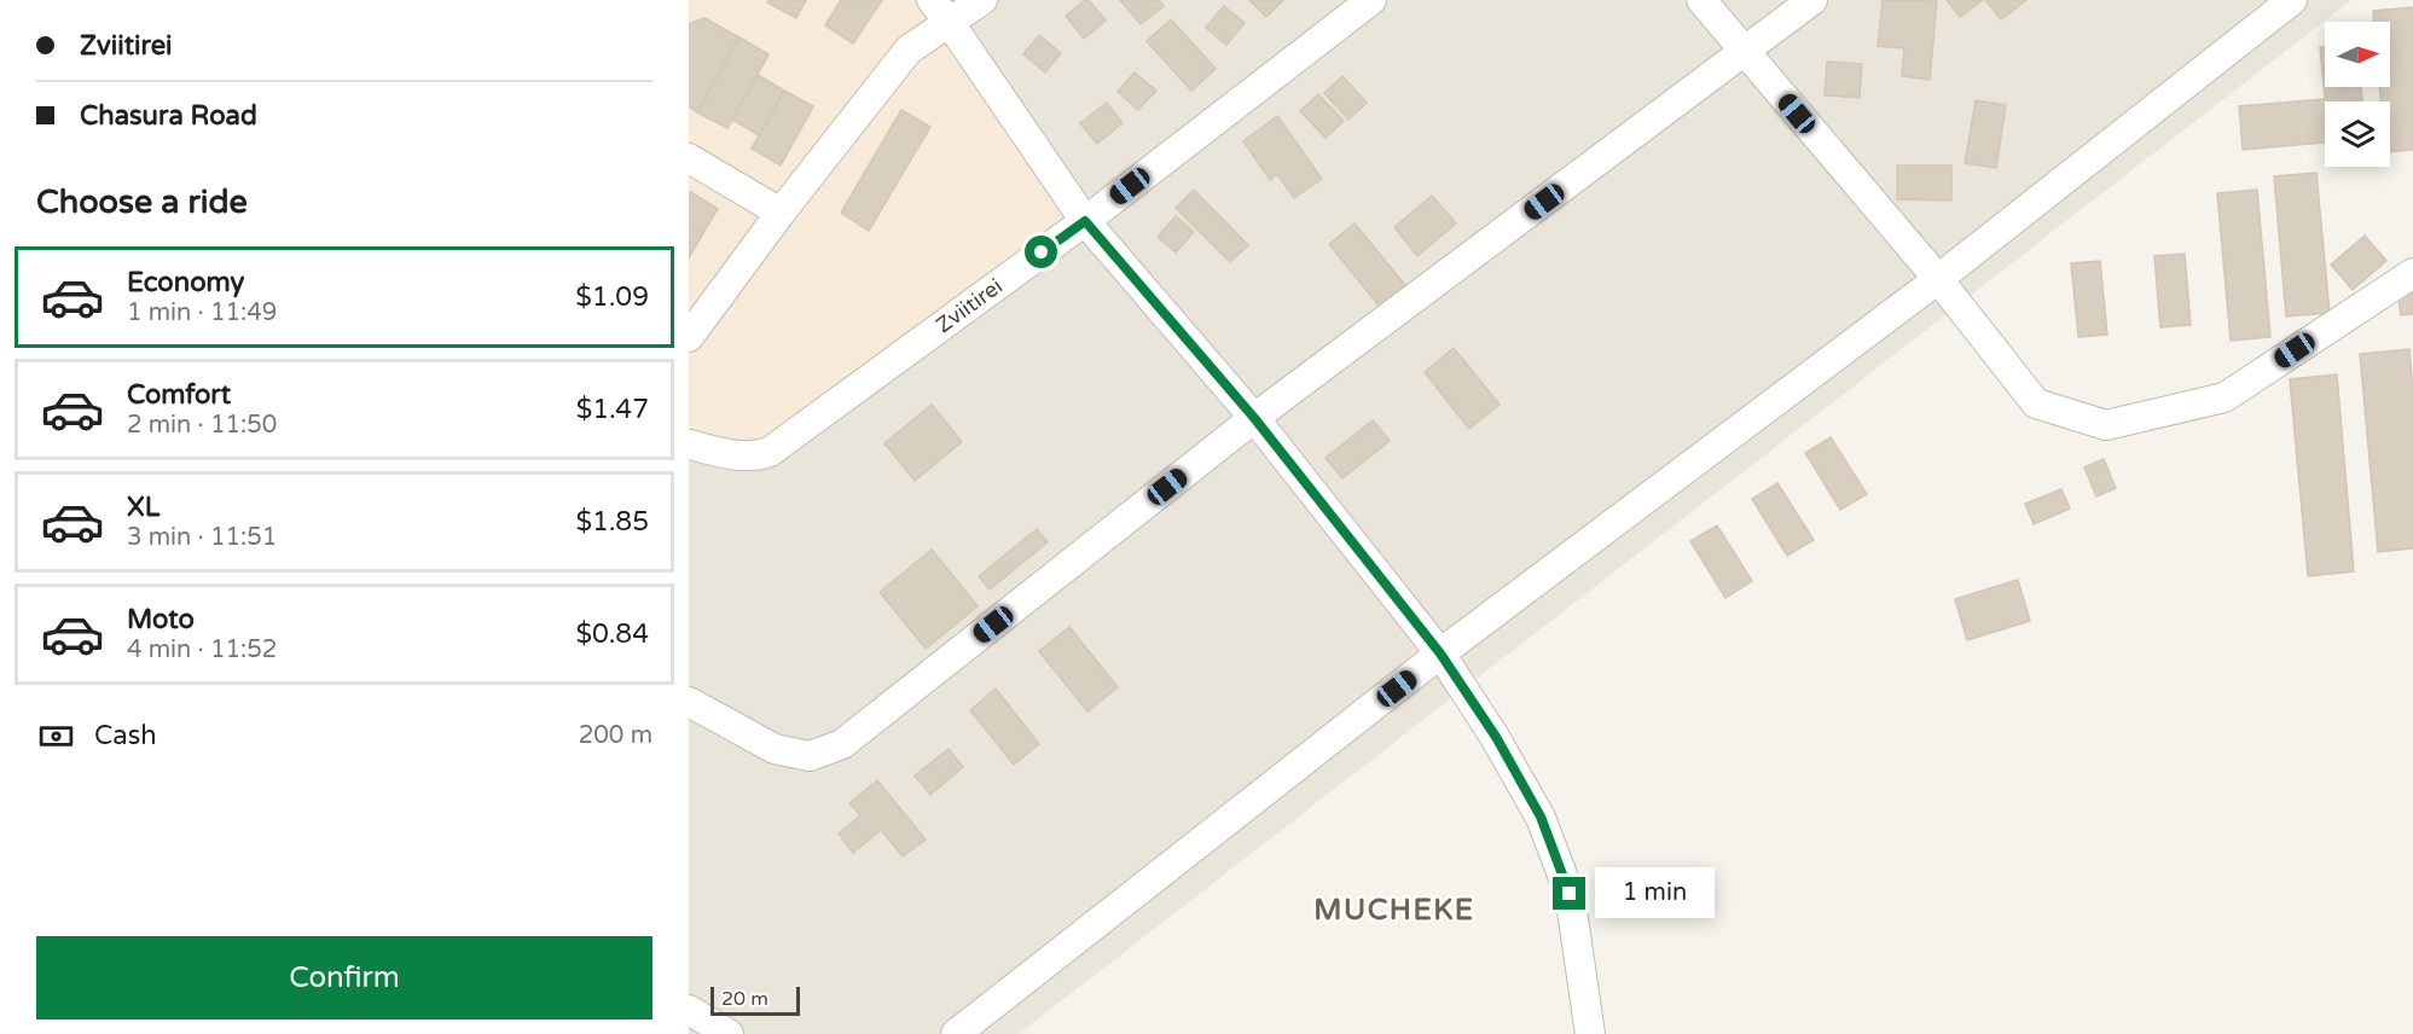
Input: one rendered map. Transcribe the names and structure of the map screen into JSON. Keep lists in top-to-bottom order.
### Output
{
  "streets": {
    "street": ["Zviitirei"]
  },
  "districts": ["MUCHEKE"],
  "scale_bar": "20 m",
  "north": "right",
  "page": {
    "banner": ["Zviitirei", "Chasura Road"],
    "heading": "Choose a ride",
    "list": [
      {
        "name": "Economy",
        "note": "1 min · 11:49",
        "value": "$1.09"
      },
      {
        "name": "Comfort",
        "note": "2 min · 11:50",
        "value": "$1.47"
      },
      {
        "name": "XL",
        "note": "3 min · 11:51",
        "value": "$1.85"
      },
      {
        "name": "Moto",
        "note": "4 min · 11:52",
        "value": "$0.84"
      }
    ],
    "pay": ["Cash", "200 m"],
    "bubble": "1 min",
    "buttons": "Confirm",
    "scale": "20 m"
  }
}
